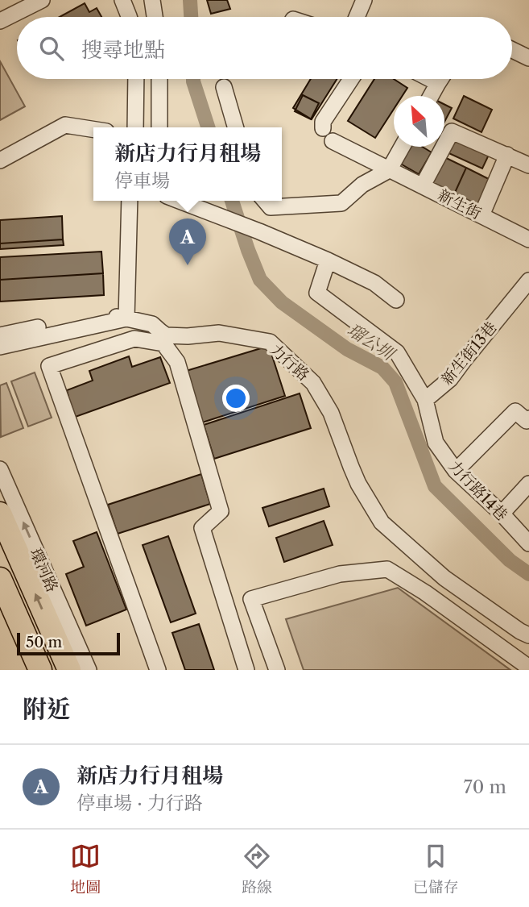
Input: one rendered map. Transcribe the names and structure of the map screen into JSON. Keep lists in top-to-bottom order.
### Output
{
  "streets": {
    "highway": ["環河路"],
    "street": [
      "新生街",
      "新生街13巷",
      "力行路",
      "力行路14巷"
    ]
  },
  "crossings": [
    ["新生街13巷", "力行路14巷"]
  ],
  "one_way": ["環河路"],
  "water": ["瑠公圳"],
  "scale_bar": "50 m",
  "north": "top left",
  "page": {
    "search": "搜尋地點",
    "popup": ["新店力行月租場", "停車場"],
    "pins": "A",
    "scale": "50 m",
    "heading": "附近",
    "list": [
      {
        "mark": "A",
        "name": "新店力行月租場",
        "note": "停車場 · 力行路",
        "value": "70 m"
      }
    ],
    "nav": ["地圖", "路線", "已儲存"]
  }
}
